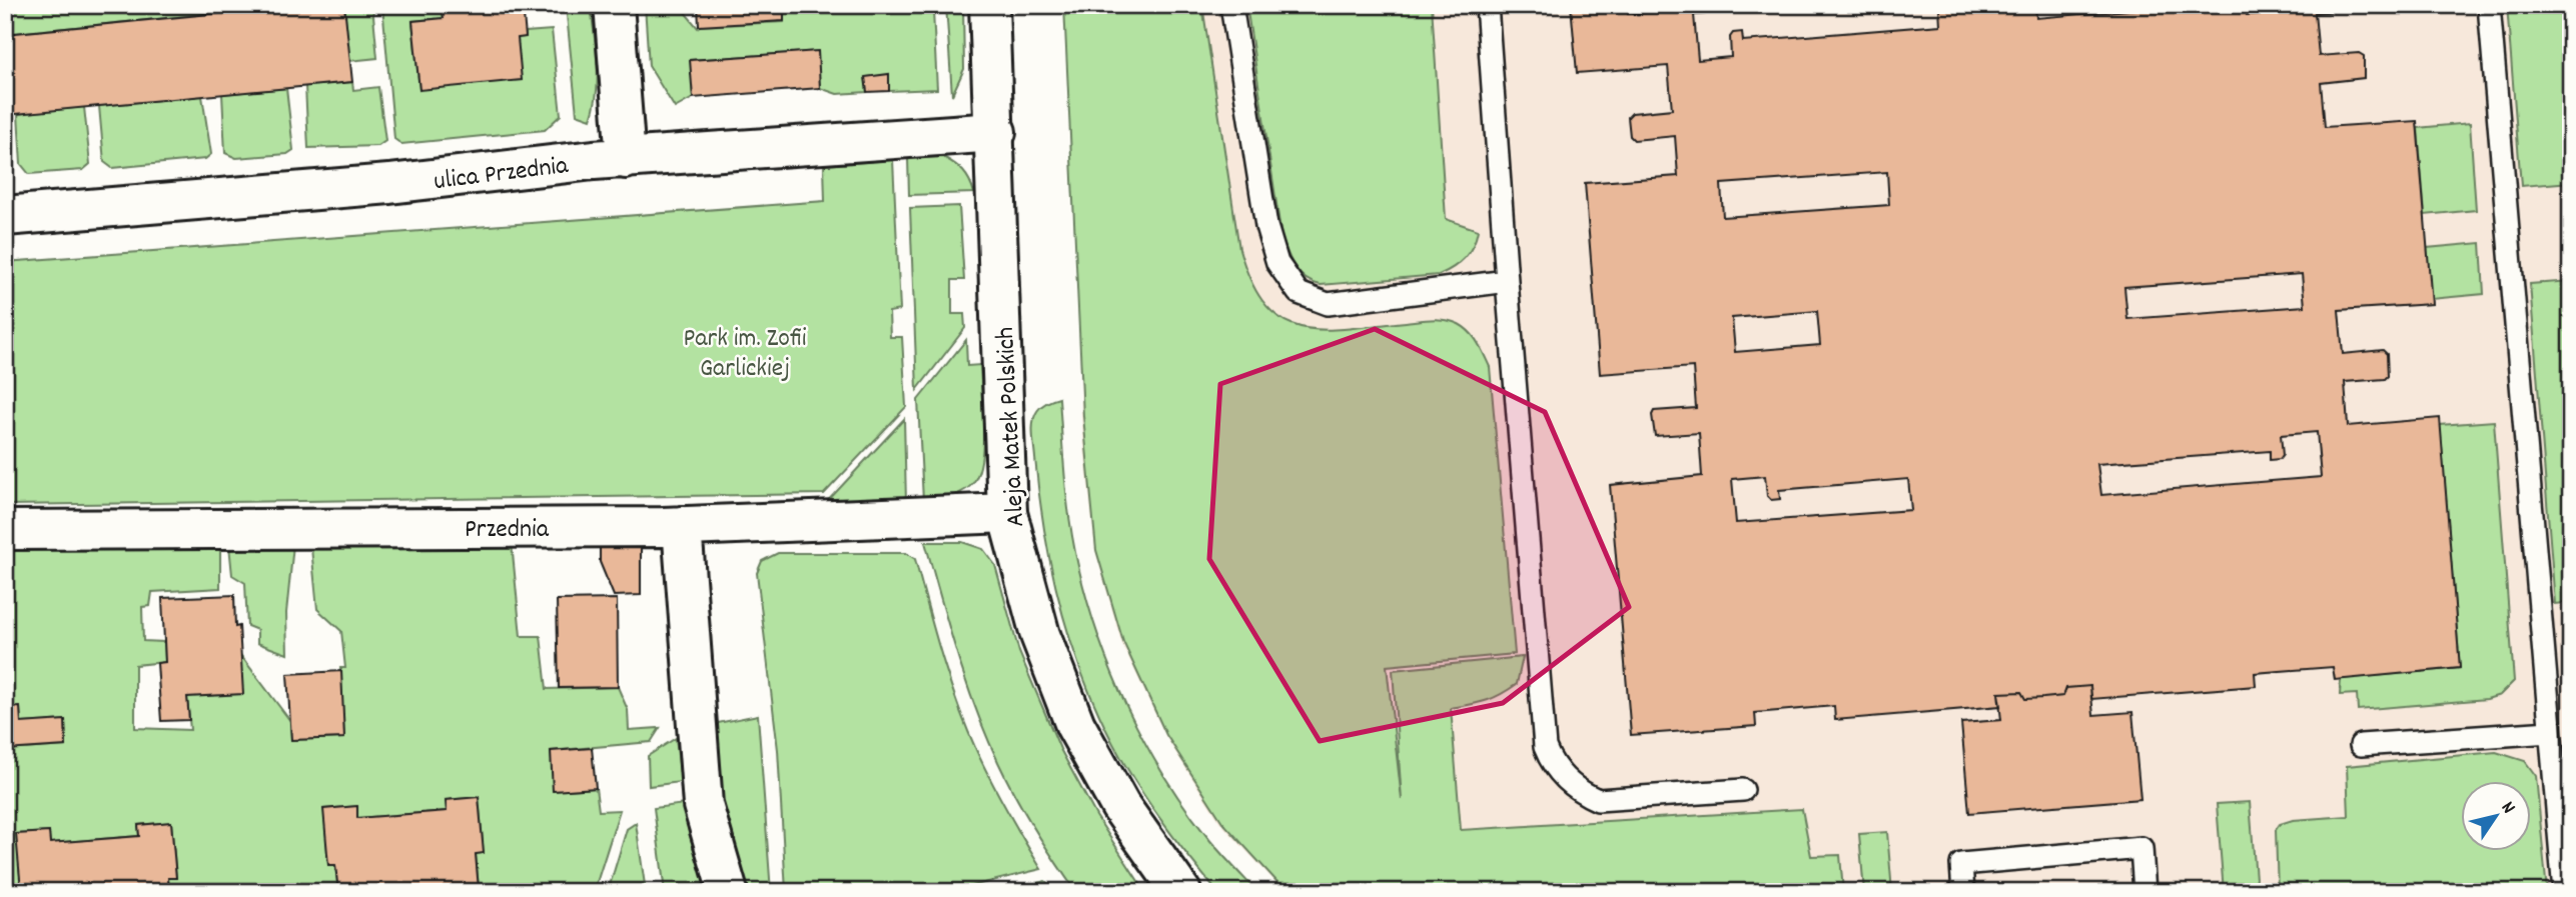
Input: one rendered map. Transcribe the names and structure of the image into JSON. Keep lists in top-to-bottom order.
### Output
{
  "streets": {
    "street": ["ulica Przednia", "Aleja Matek Polskich", "Przednia"]
  },
  "crossings": [
    ["ulica Przednia", "Aleja Matek Polskich"],
    ["Aleja Matek Polskich", "Przednia"]
  ],
  "parks": ["Park im. Zofii Garlickiej"],
  "north": "top right"
}
